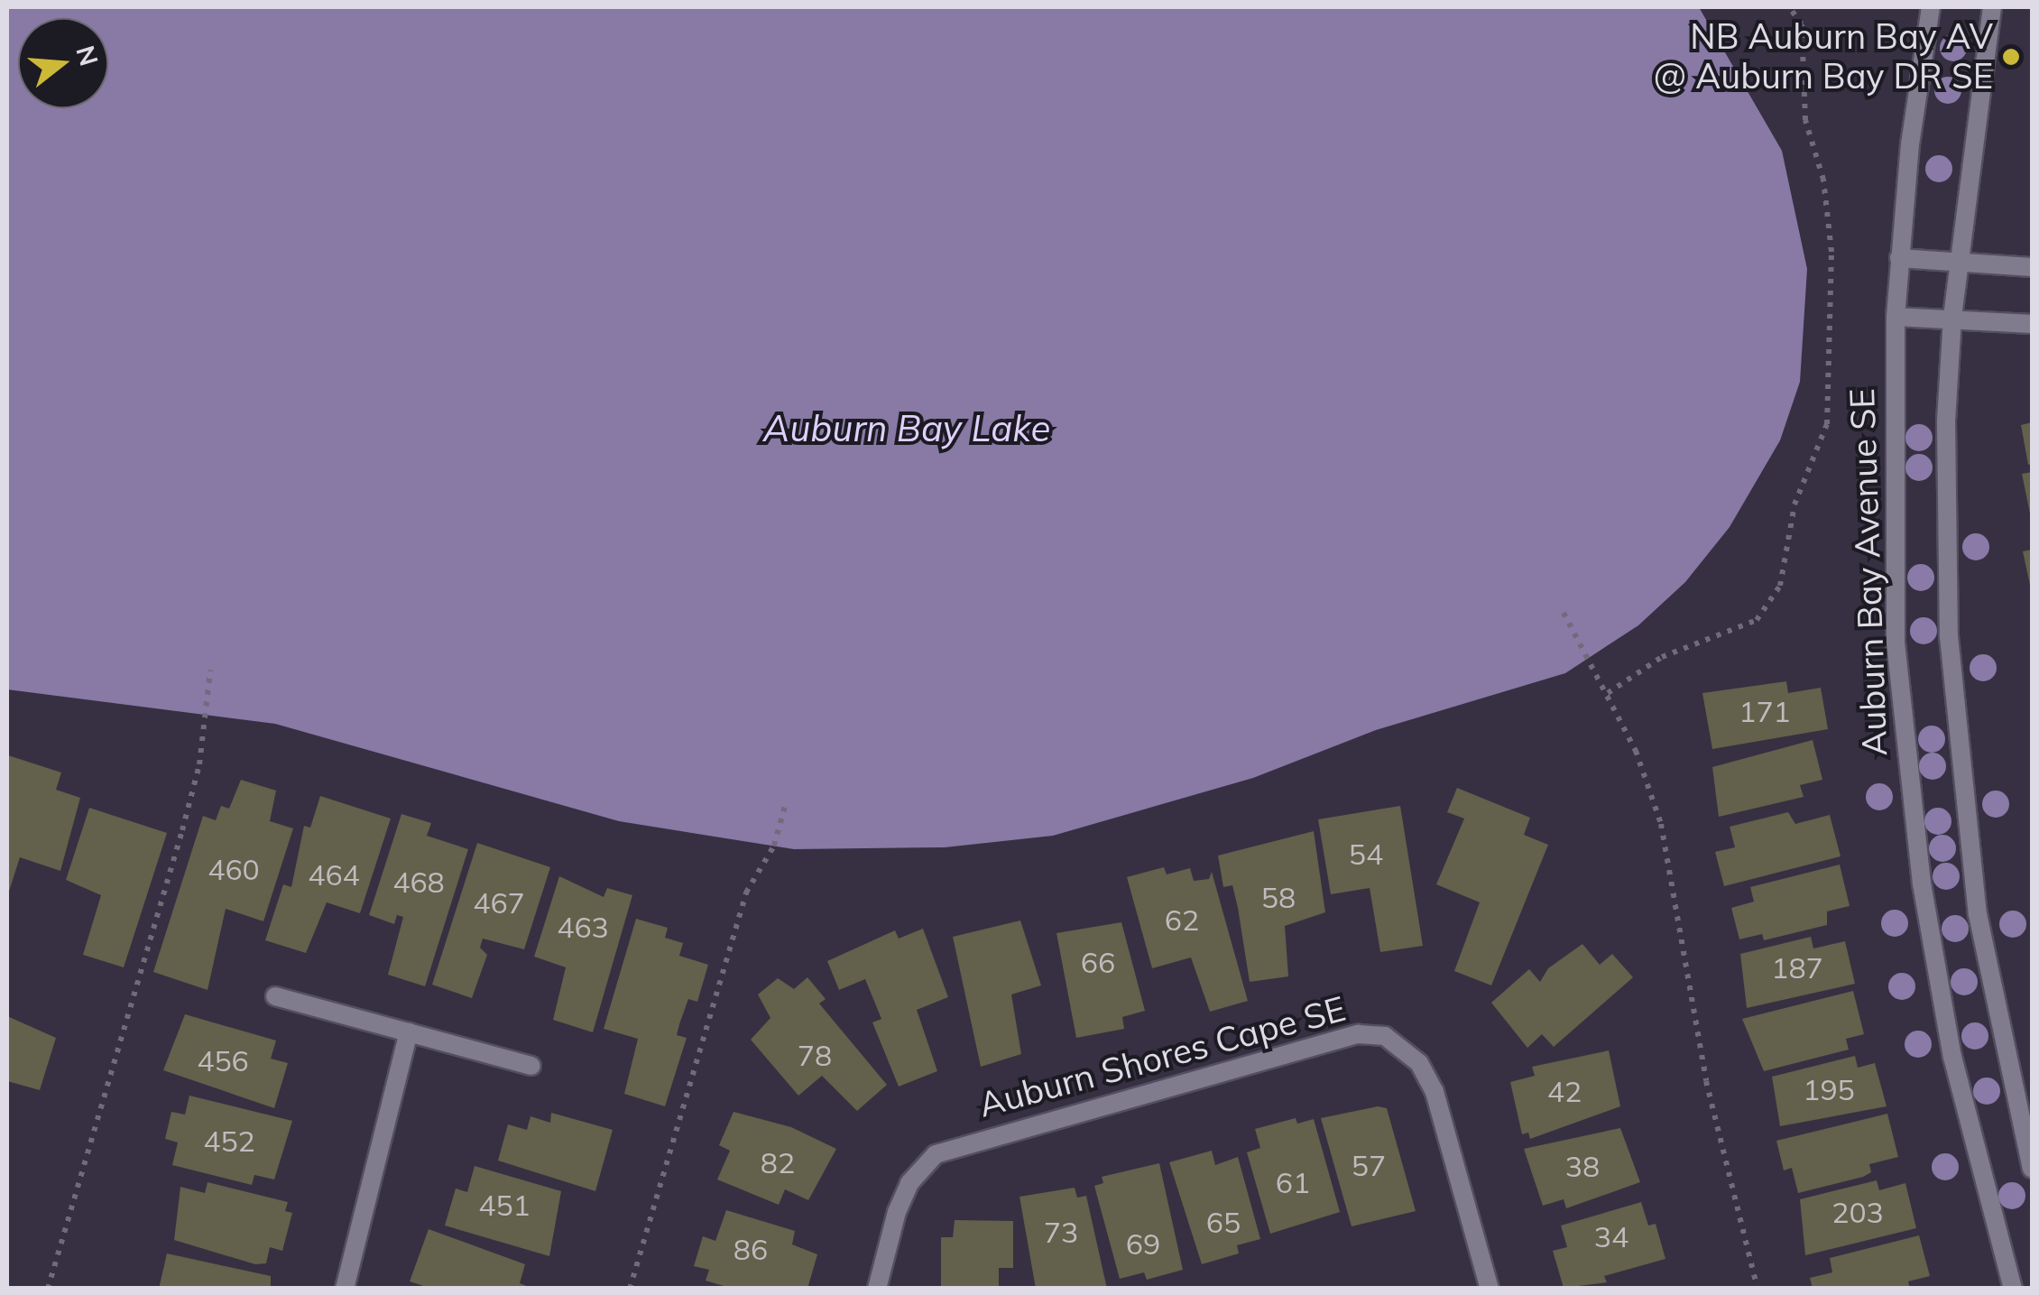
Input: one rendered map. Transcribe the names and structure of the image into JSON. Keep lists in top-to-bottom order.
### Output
{
  "streets": {
    "street": ["Auburn Bay Avenue SE", "Auburn Shores Cape SE"]
  },
  "water": ["Auburn Bay Lake"],
  "places": ["NB Auburn Bay AV @ Auburn Bay DR SE"],
  "house_numbers": [
    "171",
    "54",
    "460",
    "464",
    "468",
    "58",
    "467",
    "62",
    "463",
    "66",
    "187",
    "78",
    "456",
    "195",
    "42",
    "452",
    "82",
    "57",
    "38",
    "61",
    "451",
    "203",
    "65",
    "73",
    "34",
    "69",
    "86"
  ],
  "north": "right"
}
